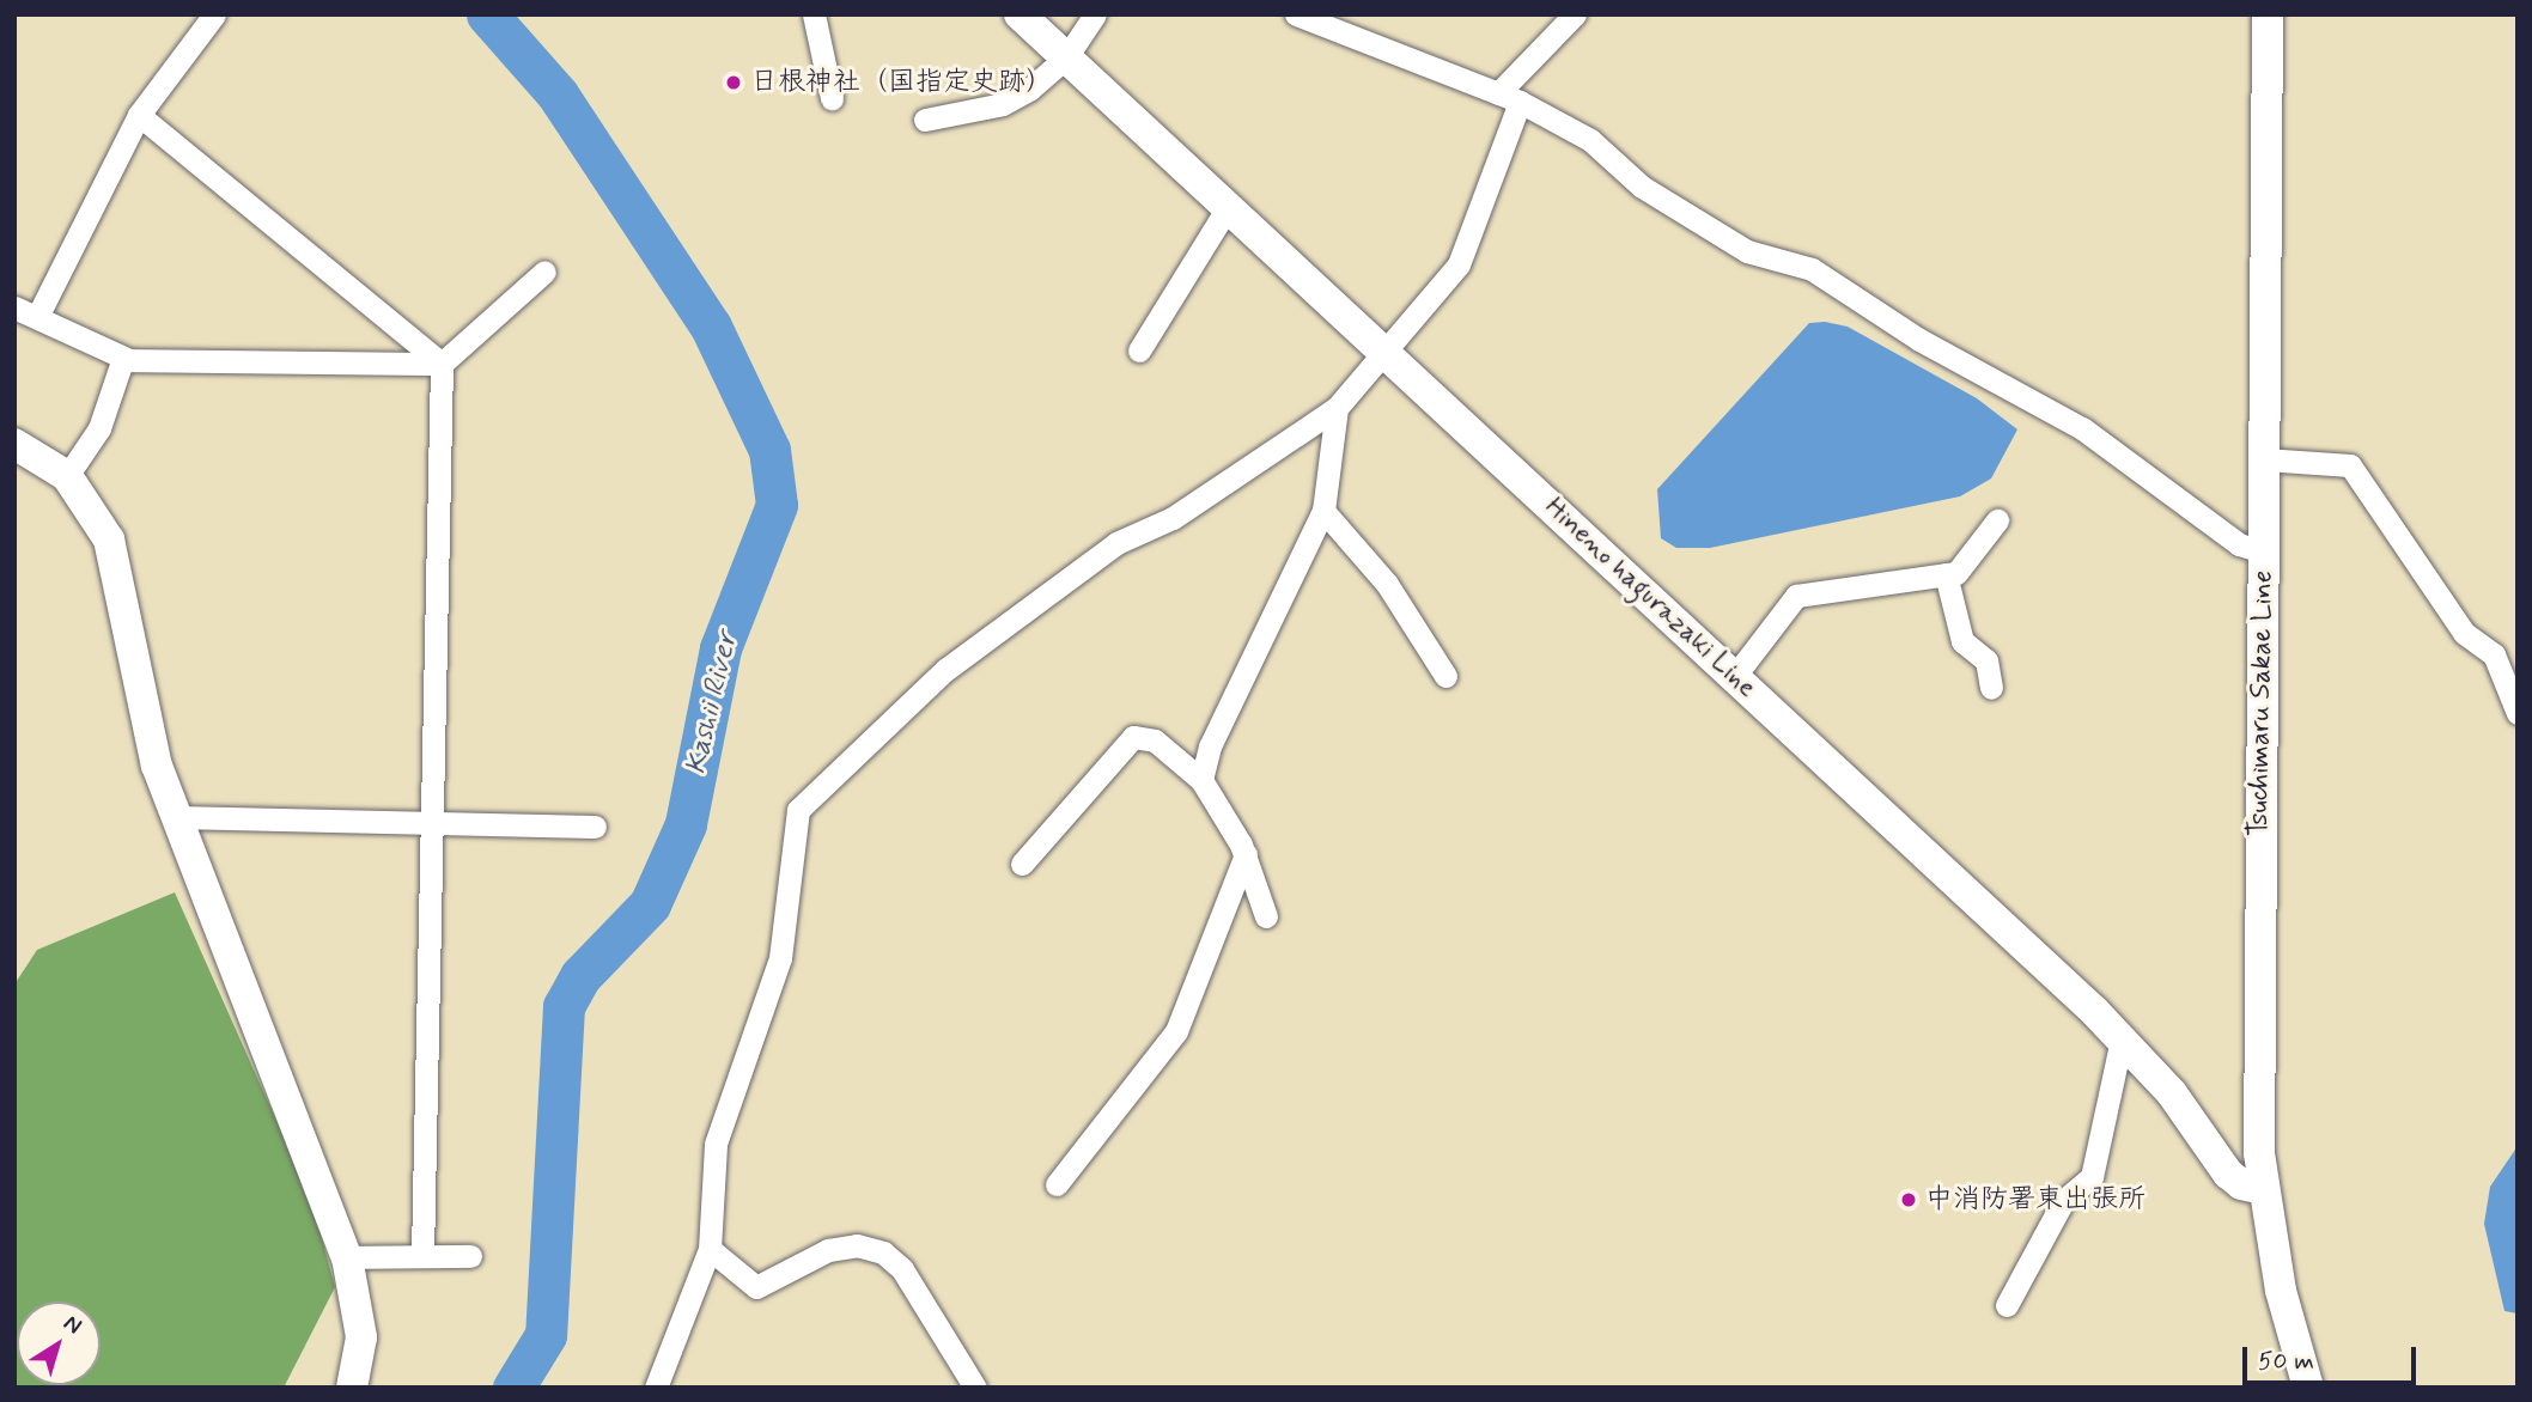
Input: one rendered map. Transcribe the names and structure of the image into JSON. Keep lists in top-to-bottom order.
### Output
{
  "streets": {
    "main road": ["Hineno hagurazaki Line", "Tsuchimaru Sakae Line"]
  },
  "crossings": [
    ["Hineno hagurazaki Line", "Tsuchimaru Sakae Line"]
  ],
  "water": ["Kashii River"],
  "places": ["日根神社（国指定史跡）", "中消防署東出張所"],
  "scale_bar": "50 m",
  "north": "top right"
}
